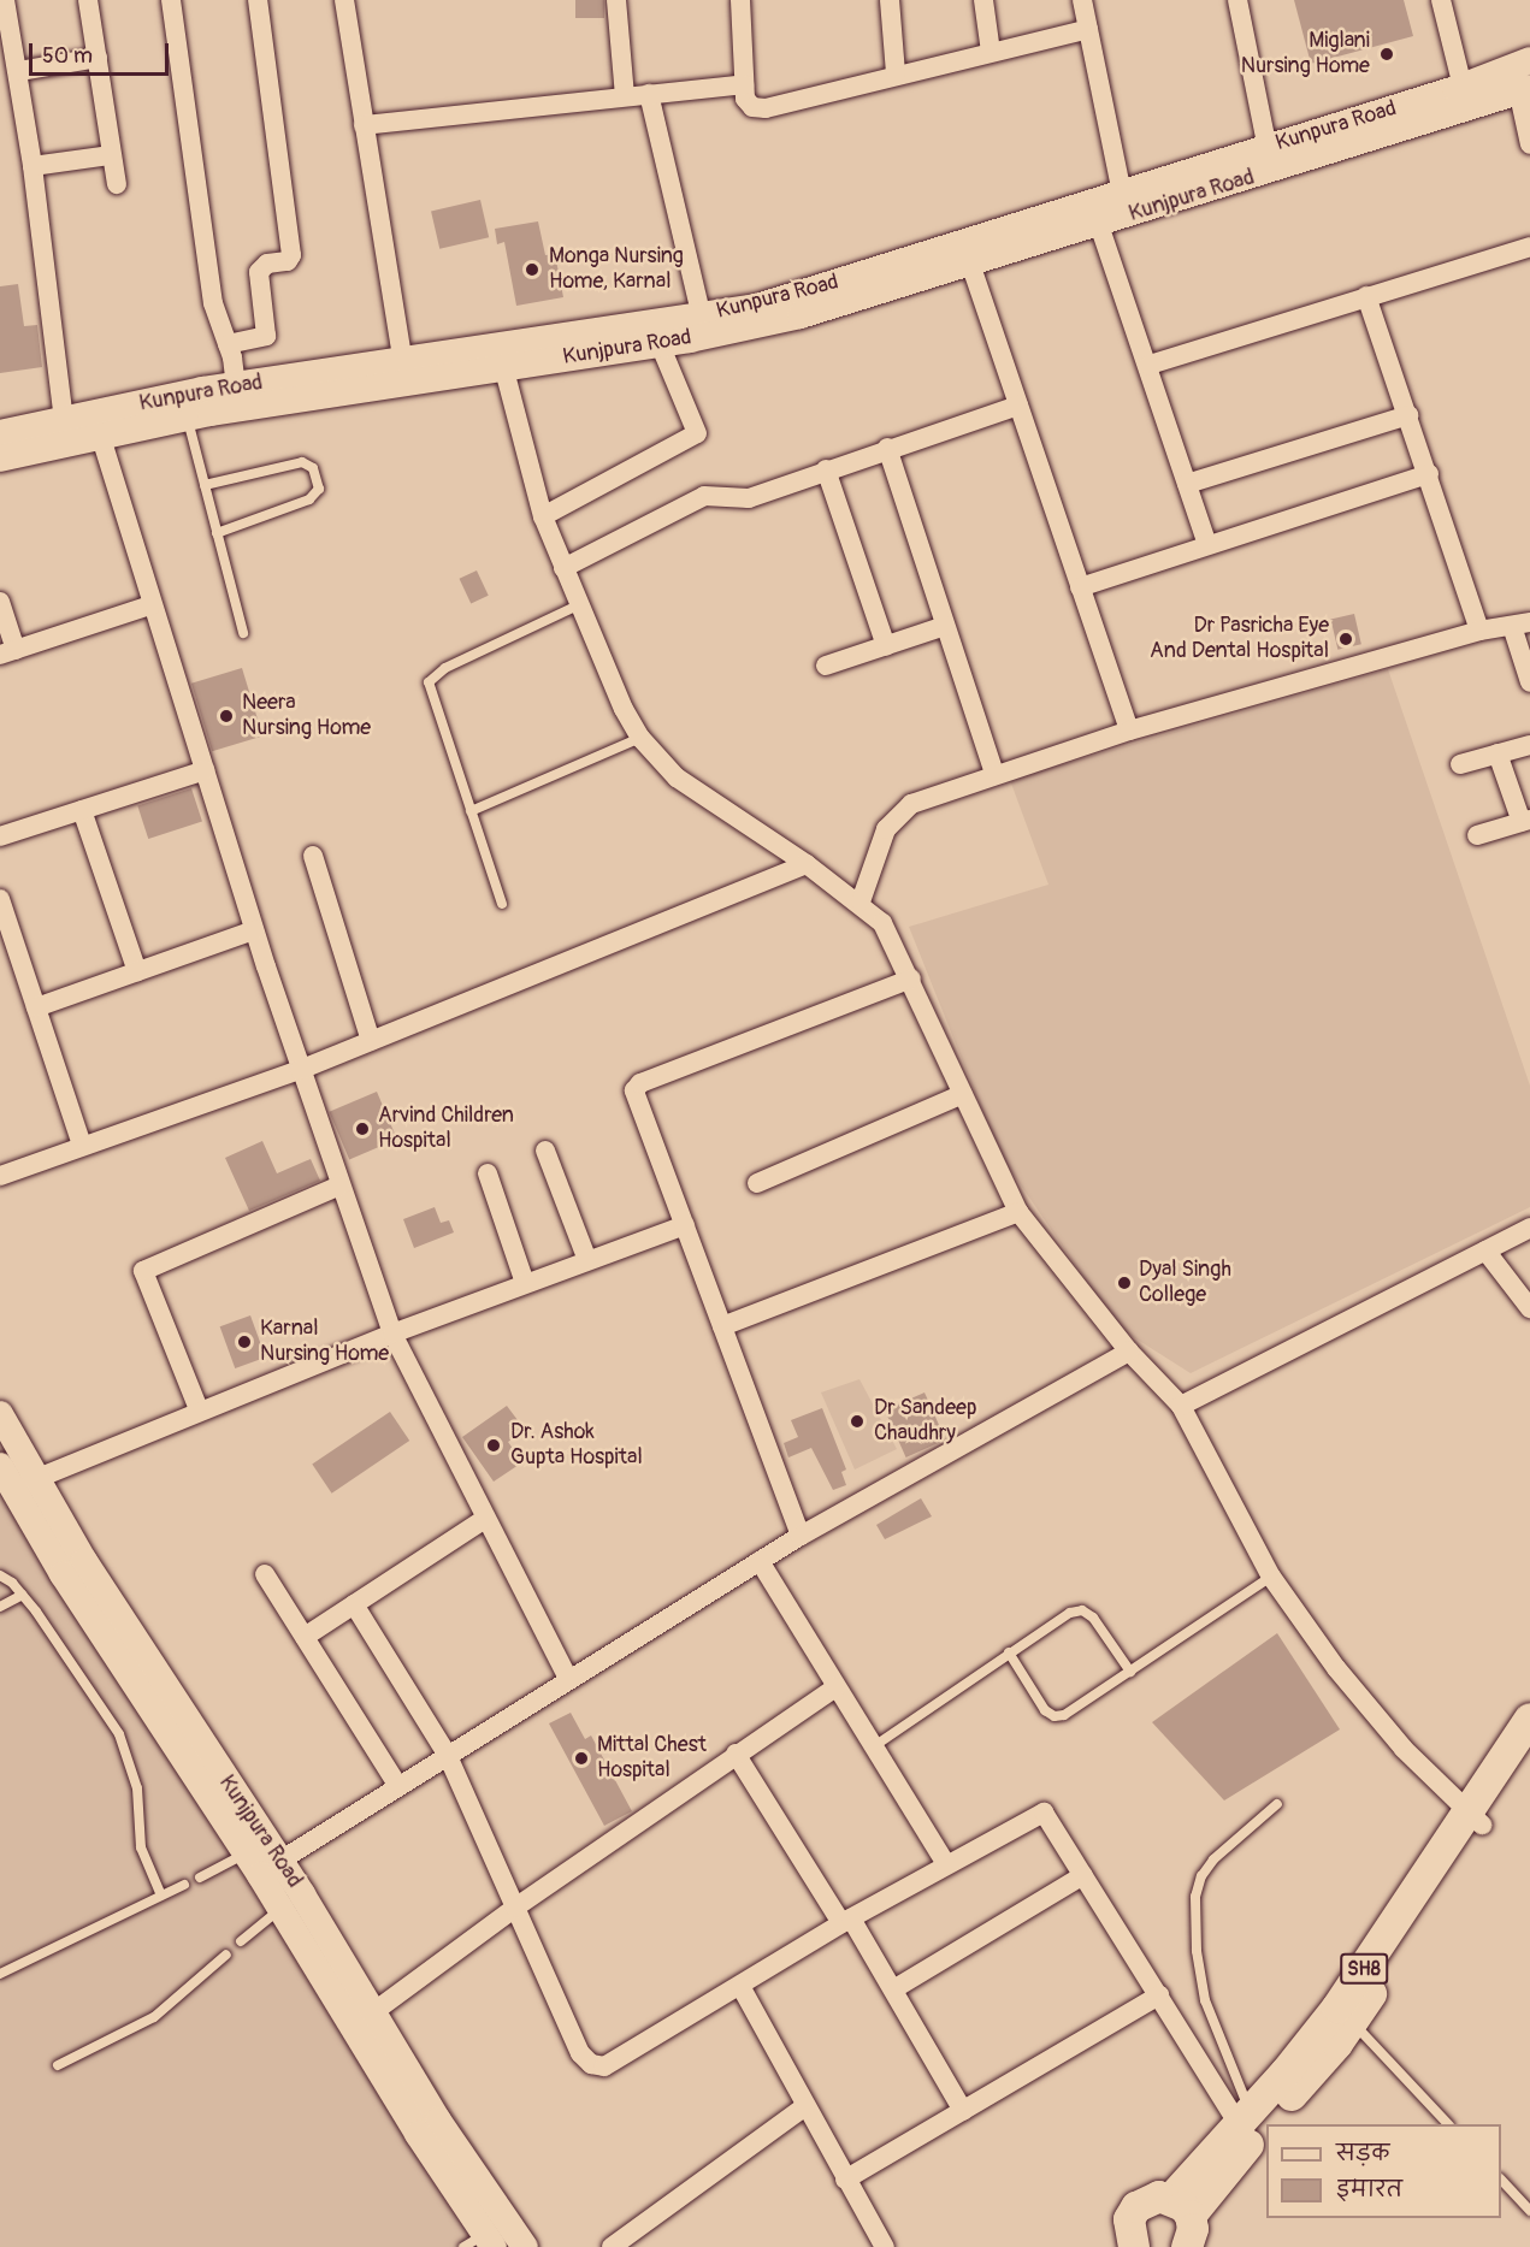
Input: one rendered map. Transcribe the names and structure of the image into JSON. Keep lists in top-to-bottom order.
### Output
{
  "streets": {
    "main road": ["SH8"],
    "street": ["Kunpura Road", "Kunjpura Road"]
  },
  "crossings": [
    ["Kunpura Road", "Kunjpura Road"]
  ],
  "places": [
    "Miglani Nursing Home",
    "Monga Nursing Home, Karnal",
    "Dr Pasricha Eye And Dental Hospital",
    "Neera Nursing Home",
    "Arvind Children Hospital",
    "Dyal Singh College",
    "Karnal Nursing Home",
    "Dr Sandeep Chaudhry",
    "Dr. Ashok Gupta Hospital",
    "Mittal Chest Hospital"
  ],
  "legend": ["सड़क", "इमारत"],
  "scale_bar": "50 m"
}
